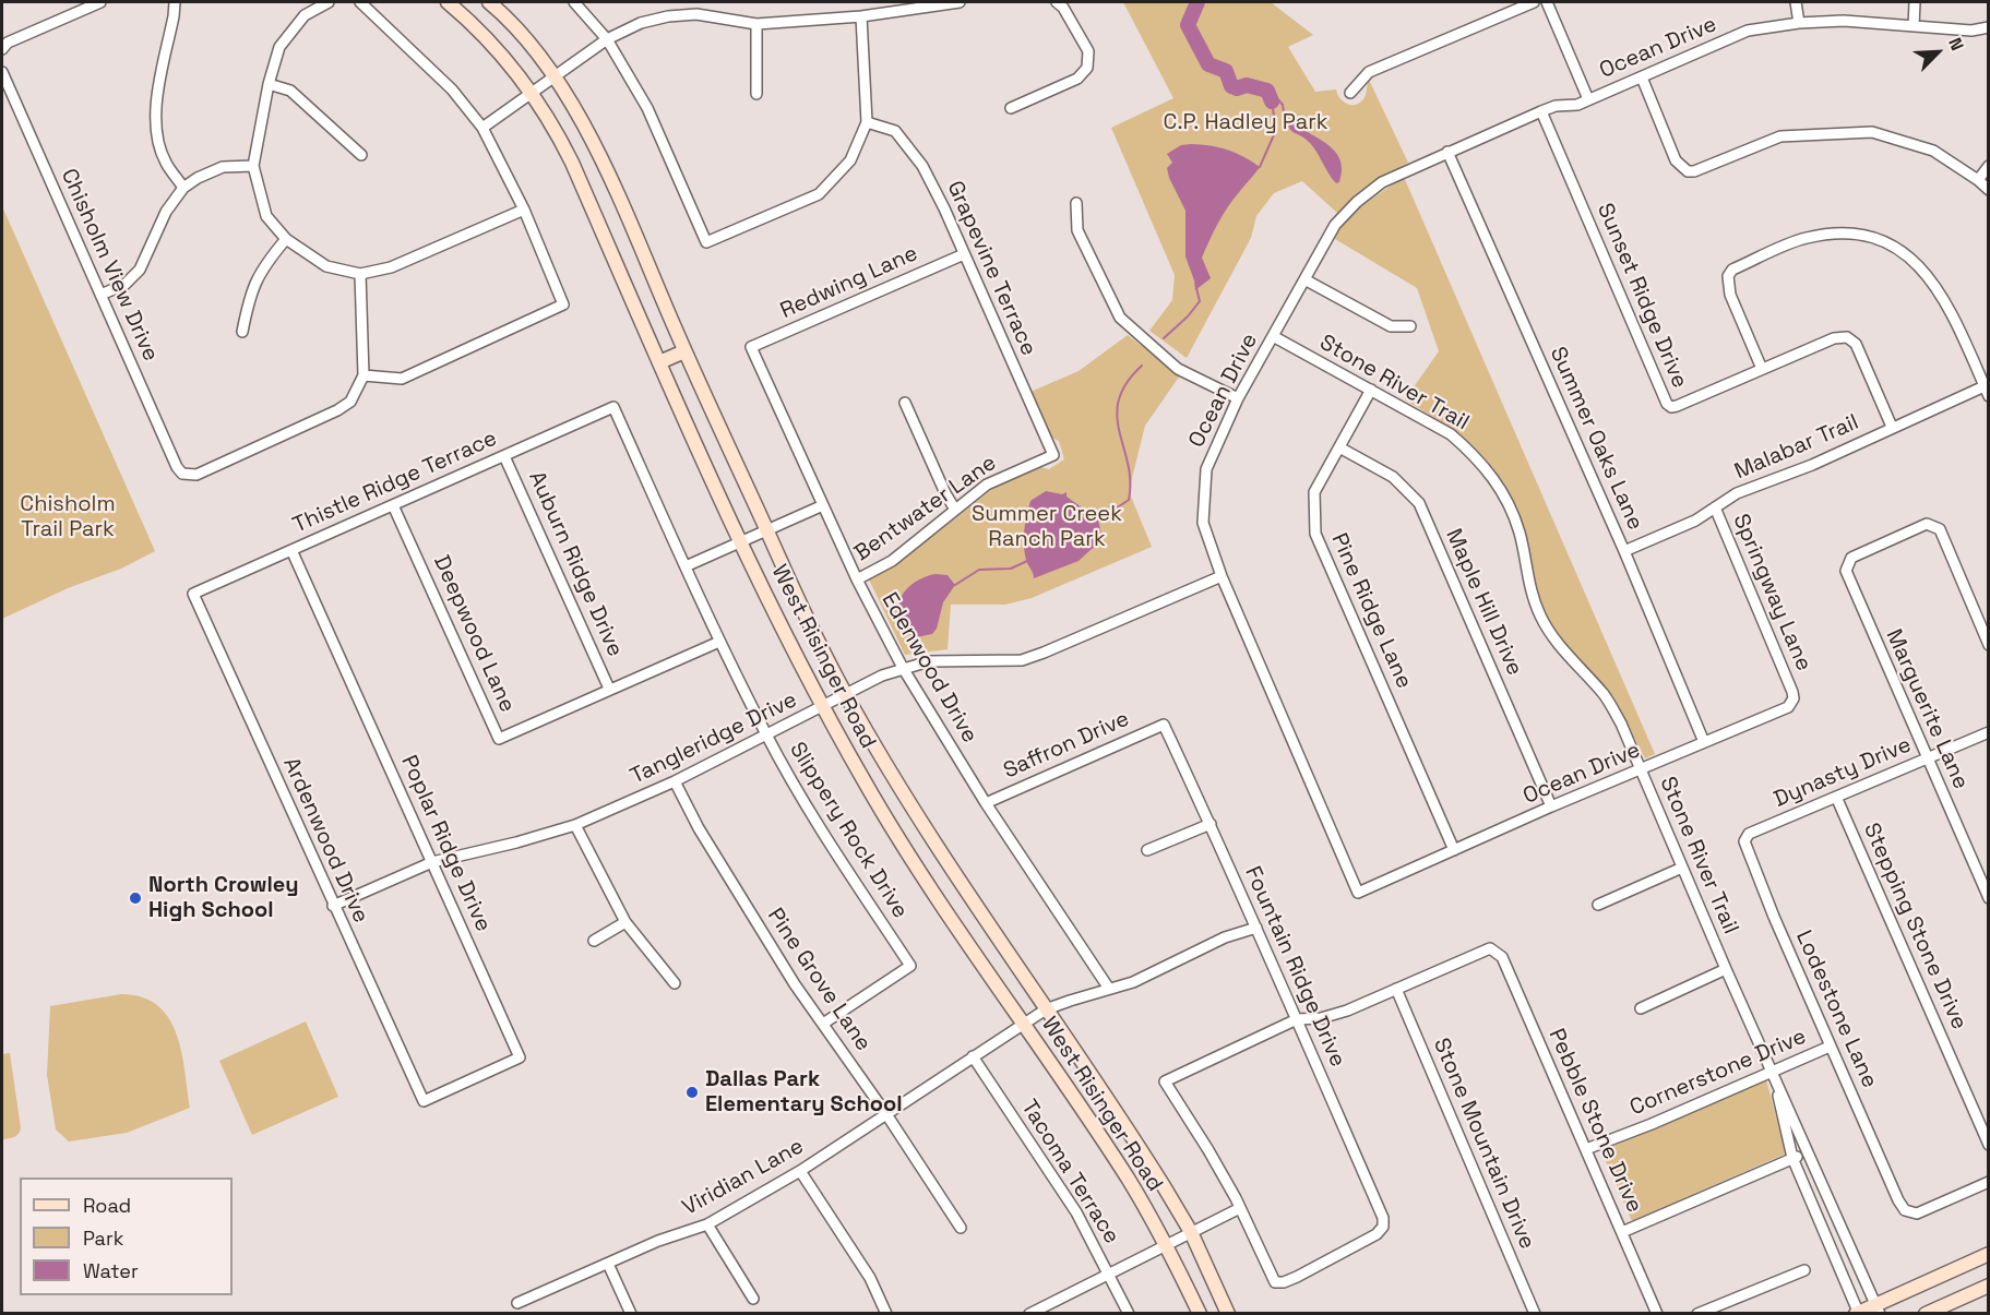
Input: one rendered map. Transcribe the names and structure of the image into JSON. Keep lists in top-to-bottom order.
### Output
{
  "streets": {
    "main road": ["West Risinger Road"],
    "street": [
      "Ocean Drive",
      "Chisholm View Drive",
      "Grapevine Terrace",
      "Redwing Lane",
      "Sunset Ridge Drive",
      "Stone River Trail",
      "Summer Oaks Lane",
      "Malabar Trail",
      "Thistle Ridge Terrace",
      "Bentwater Lane",
      "Auburn Ridge Drive",
      "Springway Lane",
      "Maple Hill Drive",
      "Pine Ridge Lane",
      "Deepwood Lane",
      "Edenwood Drive",
      "Marguerite Lane",
      "Tangleridge Drive",
      "Saffron Drive",
      "Dynasty Drive",
      "Slippery Rock Drive",
      "Ardenwood Drive",
      "Poplar Ridge Drive",
      "Stepping Stone Drive",
      "Fountain Ridge Drive",
      "Pine Grove Lane",
      "Lodestone Lane",
      "Cornerstone Drive",
      "Pebble Stone Drive",
      "Stone Mountain Drive",
      "Tacoma Terrace",
      "Viridian Lane"
    ]
  },
  "crossings": [
    ["Ocean Drive", "Sunset Ridge Drive"],
    ["Ocean Drive", "Stone River Trail"],
    ["Ocean Drive", "Summer Oaks Lane"],
    ["Ocean Drive", "Springway Lane"],
    ["Ocean Drive", "Maple Hill Drive"],
    ["Ocean Drive", "Pine Ridge Lane"],
    ["Ocean Drive", "Tangleridge Drive"],
    ["Grapevine Terrace", "Redwing Lane"],
    ["Grapevine Terrace", "Bentwater Lane"],
    ["Redwing Lane", "Edenwood Drive"],
    ["Sunset Ridge Drive", "Malabar Trail"],
    ["Stone River Trail", "Pine Ridge Lane"],
    ["Stone River Trail", "Cornerstone Drive"],
    ["Summer Oaks Lane", "Malabar Trail"],
    ["Malabar Trail", "Springway Lane"],
    ["Thistle Ridge Terrace", "Auburn Ridge Drive"],
    ["Thistle Ridge Terrace", "Deepwood Lane"],
    ["Thistle Ridge Terrace", "Slippery Rock Drive"],
    ["Thistle Ridge Terrace", "Ardenwood Drive"],
    ["Thistle Ridge Terrace", "Poplar Ridge Drive"],
    ["Bentwater Lane", "Edenwood Drive"],
    ["Auburn Ridge Drive", "Deepwood Lane"],
    ["Maple Hill Drive", "Pine Ridge Lane"],
    ["Deepwood Lane", "Slippery Rock Drive"],
    ["West Risinger Road", "Tangleridge Drive"],
    ["West Risinger Road", "Viridian Lane"],
    ["Edenwood Drive", "Tangleridge Drive"],
    ["Edenwood Drive", "Saffron Drive"],
    ["Edenwood Drive", "Viridian Lane"],
    ["Marguerite Lane", "Dynasty Drive"],
    ["Tangleridge Drive", "Slippery Rock Drive"],
    ["Tangleridge Drive", "Ardenwood Drive"],
    ["Tangleridge Drive", "Poplar Ridge Drive"],
    ["Tangleridge Drive", "Pine Grove Lane"],
    ["Saffron Drive", "Fountain Ridge Drive"],
    ["Dynasty Drive", "Stepping Stone Drive"],
    ["Dynasty Drive", "Lodestone Lane"],
    ["Slippery Rock Drive", "Pine Grove Lane"],
    ["Ardenwood Drive", "Poplar Ridge Drive"],
    ["Fountain Ridge Drive", "Viridian Lane"],
    ["Pine Grove Lane", "Viridian Lane"],
    ["Lodestone Lane", "Cornerstone Drive"],
    ["Cornerstone Drive", "Pebble Stone Drive"],
    ["Pebble Stone Drive", "Stone Mountain Drive"],
    ["Tacoma Terrace", "Viridian Lane"]
  ],
  "parks": ["C.P. Hadley Park", "Chisholm Trail Park", "Summer Creek Ranch Park"],
  "places": ["North Crowley High School", "Dallas Park Elementary School"],
  "legend": ["Road", "Park", "Water"],
  "north": "top right"
}
